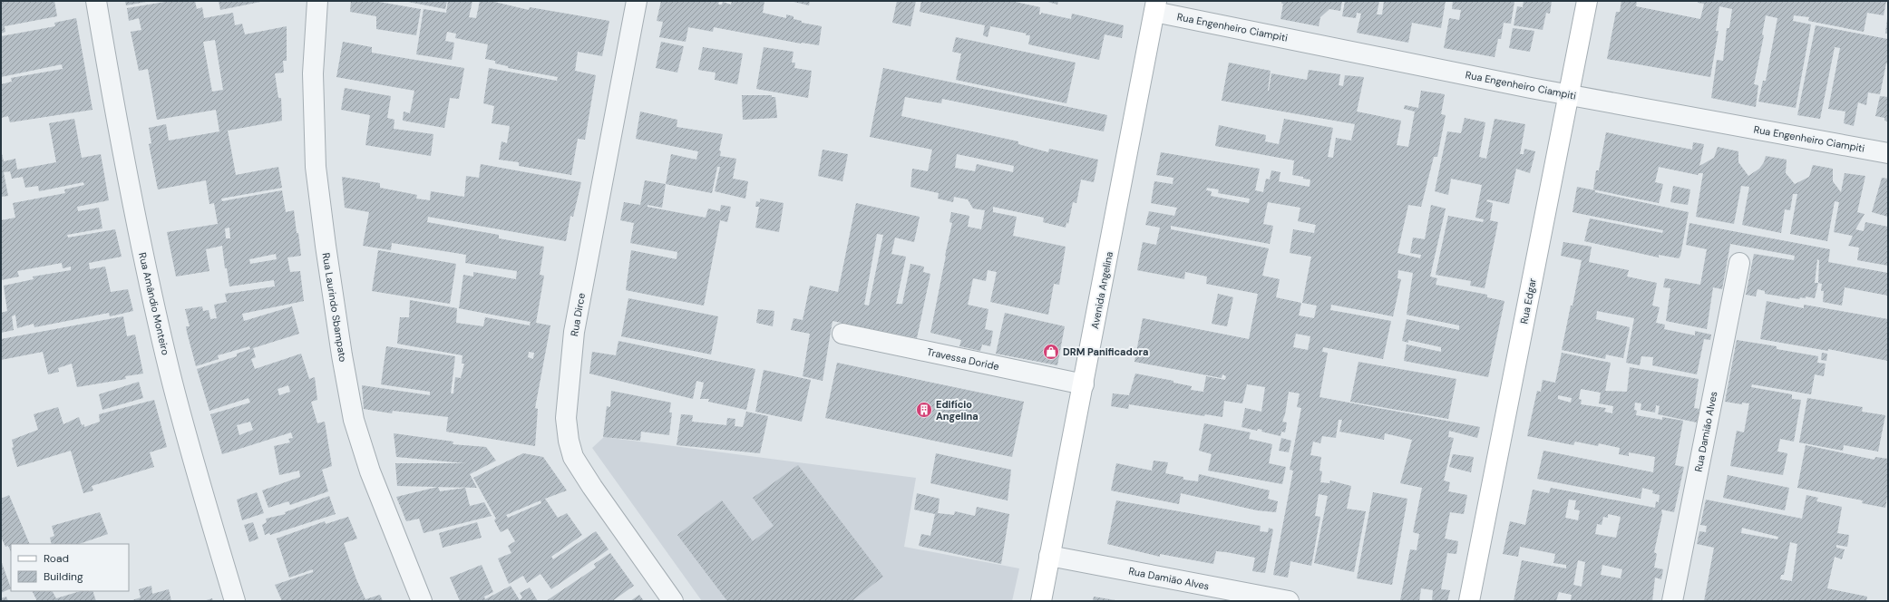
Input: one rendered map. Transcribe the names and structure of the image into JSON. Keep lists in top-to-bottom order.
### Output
{
  "streets": {
    "street": [
      "Rua Engenheiro Ciampiti",
      "Avenida Angelina",
      "Rua Edgar",
      "Rua Amândio Monteiro",
      "Rua Laurindo Sbampato",
      "Rua Dirce",
      "Travessa Doride",
      "Rua Damião Alves"
    ]
  },
  "crossings": [
    ["Rua Engenheiro Ciampiti", "Avenida Angelina"],
    ["Rua Engenheiro Ciampiti", "Rua Edgar"],
    ["Avenida Angelina", "Travessa Doride"],
    ["Avenida Angelina", "Rua Damião Alves"]
  ],
  "places": {
    "shop": ["DRM Panificadora"],
    "building": ["Edifício Angelina"]
  },
  "legend": ["Road", "Building"]
}
